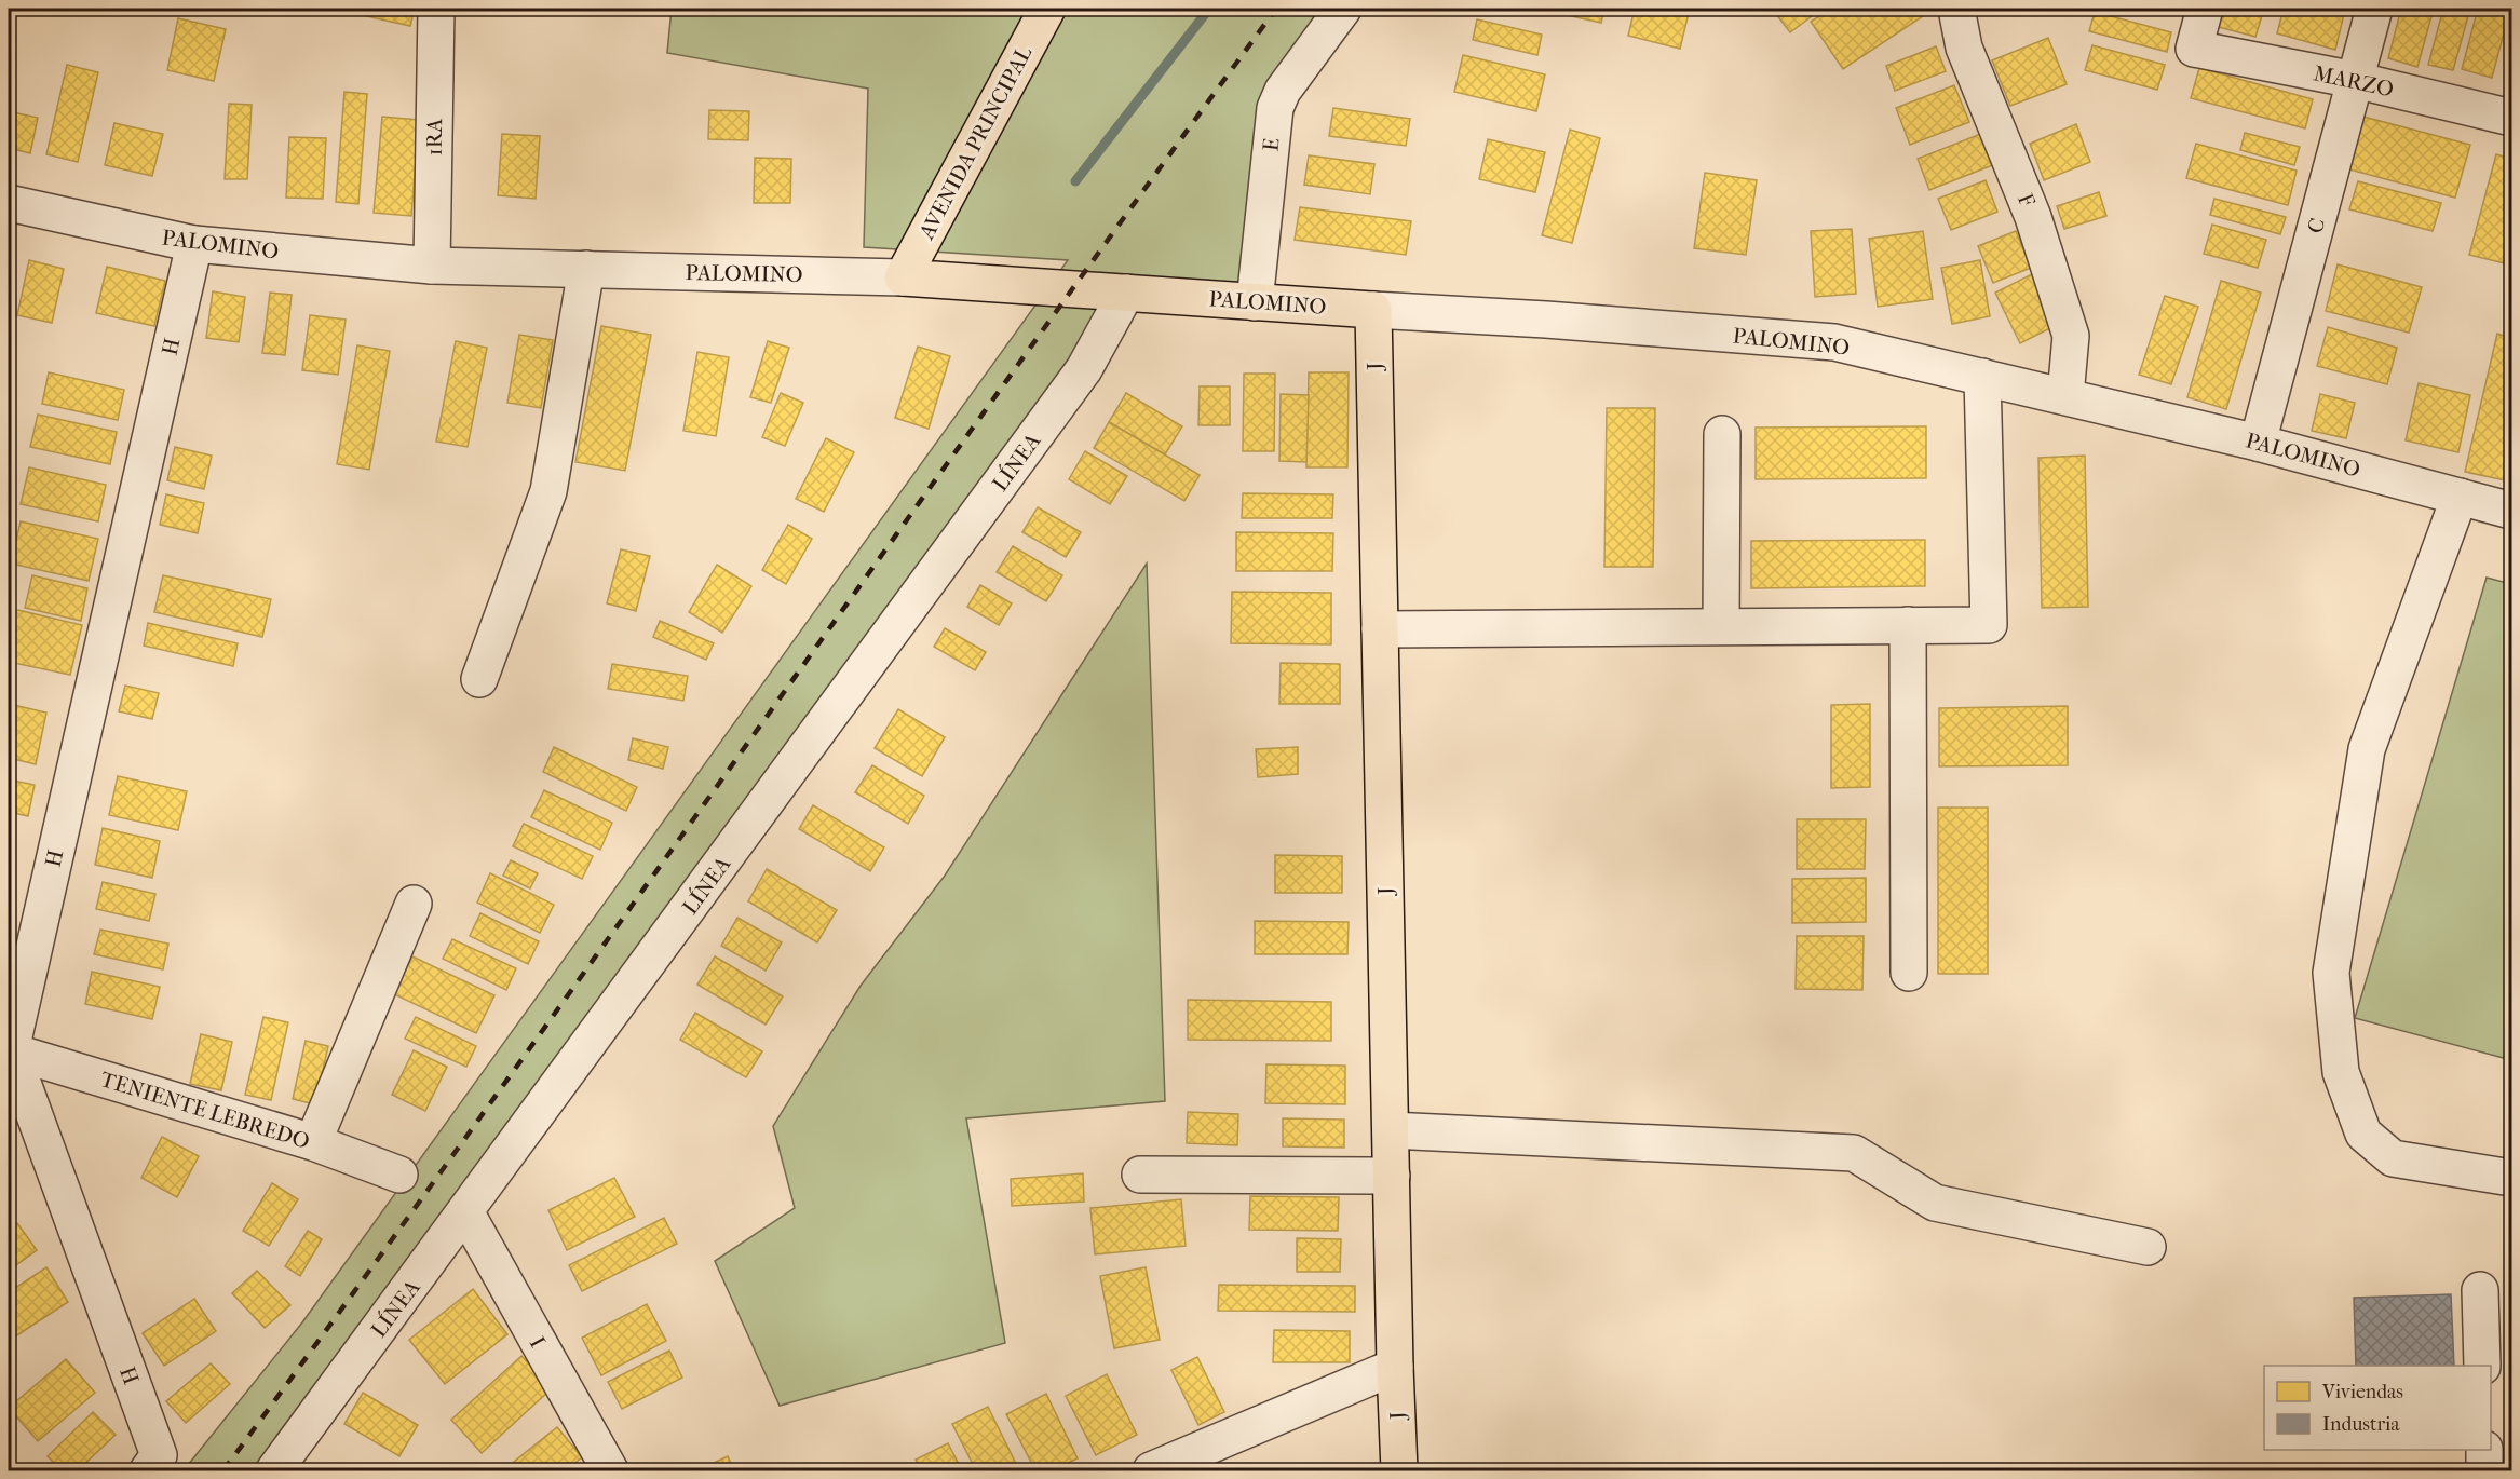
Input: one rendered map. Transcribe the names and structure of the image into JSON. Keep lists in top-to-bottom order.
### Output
{
  "streets": {
    "main road": ["AVENIDA PRINCIPAL", "PALOMINO", "J"],
    "street": [
      "MARZO",
      "1RA",
      "E",
      "F",
      "C",
      "H",
      "LÍNEA",
      "TENIENTE LEBREDO",
      "I"
    ]
  },
  "crossings": [
    ["MARZO", "C"],
    ["1RA", "PALOMINO"],
    ["AVENIDA PRINCIPAL", "PALOMINO"],
    ["E", "PALOMINO"],
    ["F", "PALOMINO"],
    ["C", "PALOMINO"],
    ["PALOMINO", "H"],
    ["PALOMINO", "J"],
    ["PALOMINO", "LÍNEA"],
    ["H", "TENIENTE LEBREDO"],
    ["LÍNEA", "I"]
  ],
  "legend": ["Viviendas", "Industria"]
}
